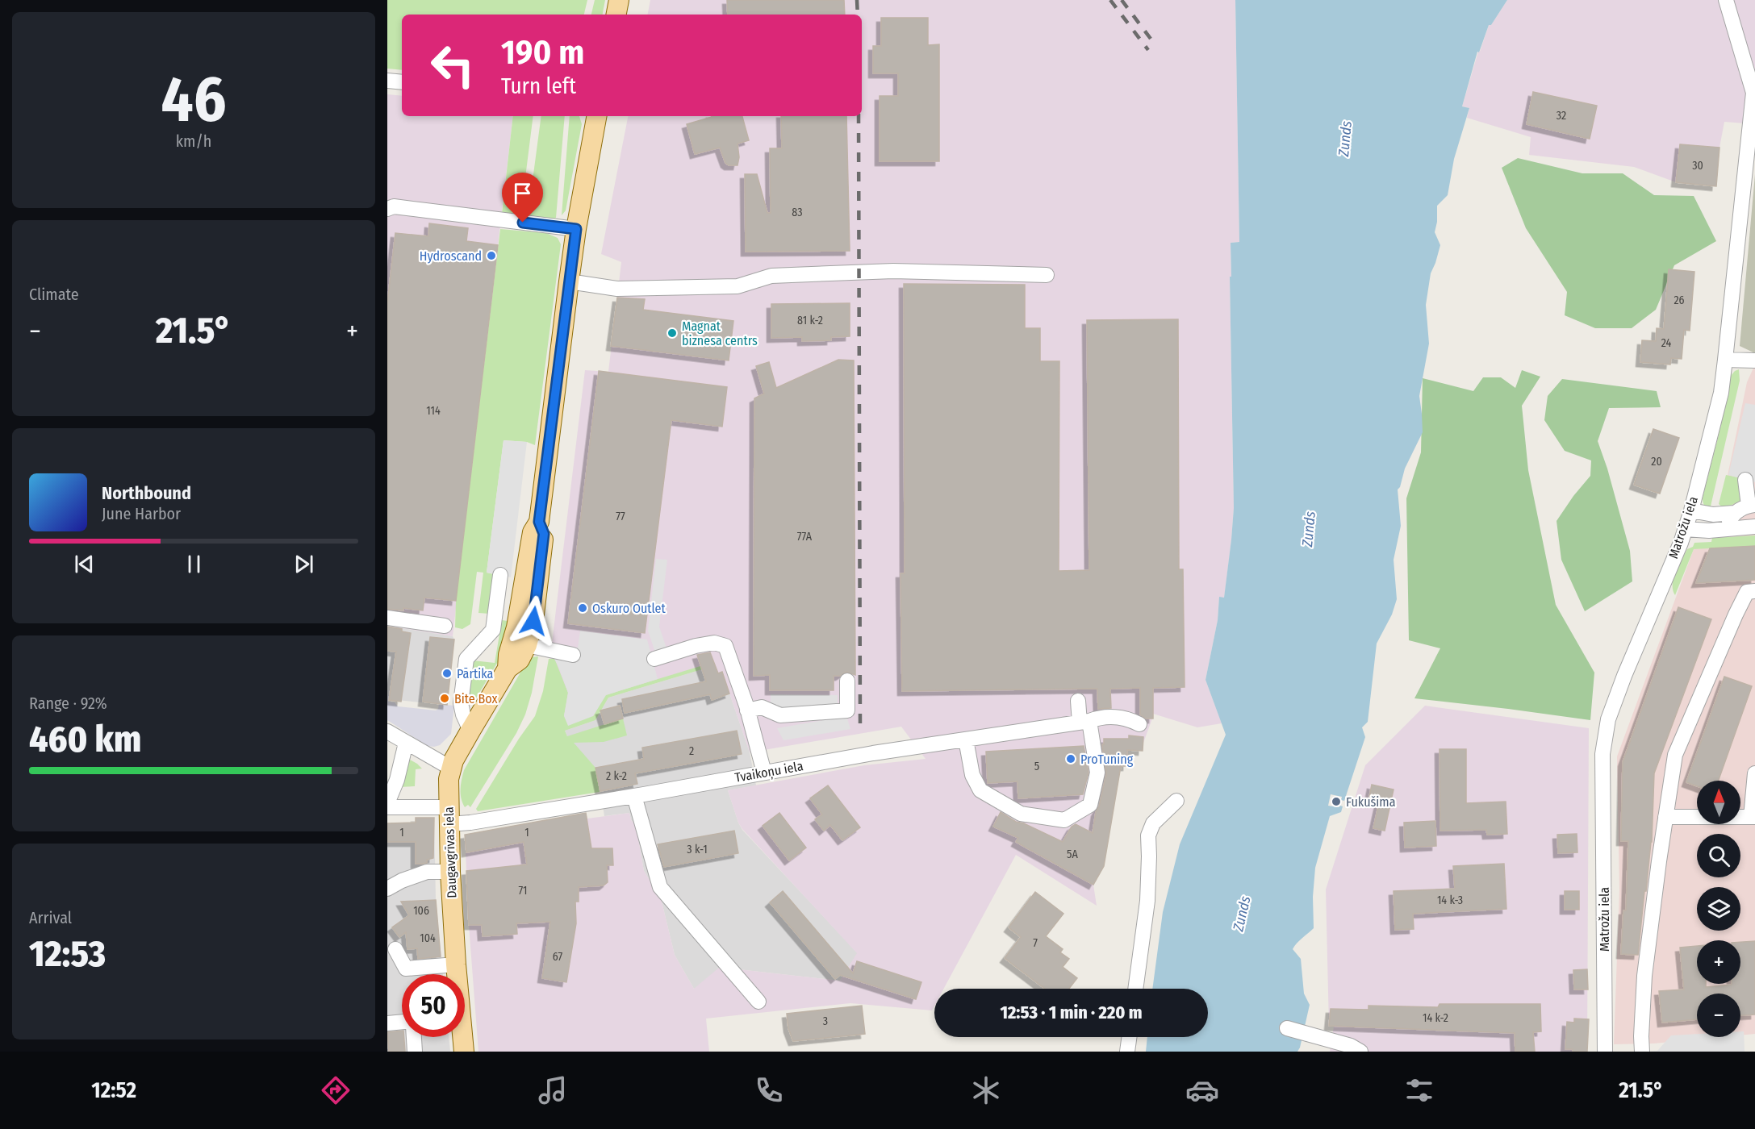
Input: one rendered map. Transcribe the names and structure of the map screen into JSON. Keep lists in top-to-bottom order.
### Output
{
  "streets": {
    "main road": ["Daugavgrīvas iela"],
    "street": ["Matrožu iela", "Tvaikoņu iela"]
  },
  "crossings": [
    ["Tvaikoņu iela", "Daugavgrīvas iela"]
  ],
  "water": ["Zunds"],
  "places": [
    "Hydroscand",
    "Magnat biznesa centrs",
    "Oskuro Outlet",
    "Pārtika",
    "Bite Box",
    "ProTuning",
    "Fukušima"
  ],
  "house_numbers": [
    "32",
    "30",
    "83",
    "26",
    "81 k-2",
    "24",
    "114",
    "20",
    "77",
    "77A",
    "2",
    "5",
    "2 k-2",
    "1",
    "1",
    "3 k-1",
    "5A",
    "71",
    "14 k-3",
    "106",
    "104",
    "7",
    "67",
    "14 k-2",
    "3"
  ],
  "north": "top",
  "page": {
    "tile": [
      ["46", "km/h"],
      "Climate",
      ["Range · 92%", "460 km"],
      ["Arrival", "12:53"]
    ],
    "turn": ["190 m", "Turn left"],
    "heat": ["−", "21.5°", "+"],
    "song": ["Northbound", "June Harbor"],
    "map_buttons": ["+", "−"],
    "limit": "50",
    "trip": "12:53 · 1 min · 220 m",
    "tabs": ["12:52", "21.5°"]
  }
}
